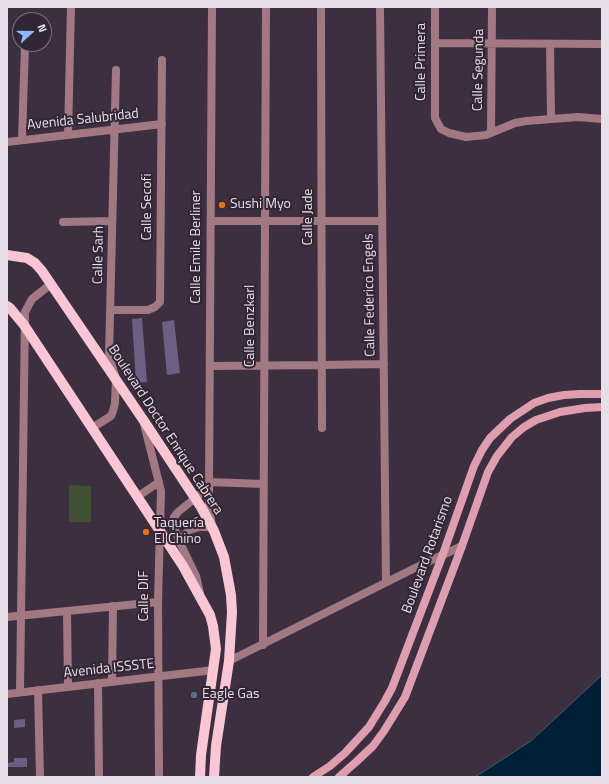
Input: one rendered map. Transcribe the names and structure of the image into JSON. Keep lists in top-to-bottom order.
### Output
{
  "streets": {
    "main road": ["Boulevard Doctor Enrique Cabrera"],
    "street": [
      "Calle Primera",
      "Calle Segunda",
      "Avenida Salubridad",
      "Calle Secofi",
      "Calle Jade",
      "Calle Emile Berliner",
      "Calle Sarh",
      "Calle Federico Engels",
      "Calle Benzkarl",
      "Boulevard Rotarismo",
      "Calle DIF",
      "Avenida ISSSTE"
    ]
  },
  "crossings": [
    ["Calle Primera", "Calle Segunda"],
    ["Avenida Salubridad", "Calle Secofi"],
    ["Avenida Salubridad", "Calle Sarh"],
    ["Calle Secofi", "Calle Sarh"],
    ["Calle Emile Berliner", "Boulevard Doctor Enrique Cabrera"],
    ["Calle Sarh", "Boulevard Doctor Enrique Cabrera"],
    ["Boulevard Doctor Enrique Cabrera", "Calle DIF"],
    ["Calle DIF", "Avenida ISSSTE"]
  ],
  "places": ["Sushi Myo", "Taquería El Chino", "Eagle Gas"],
  "north": "right"
}
